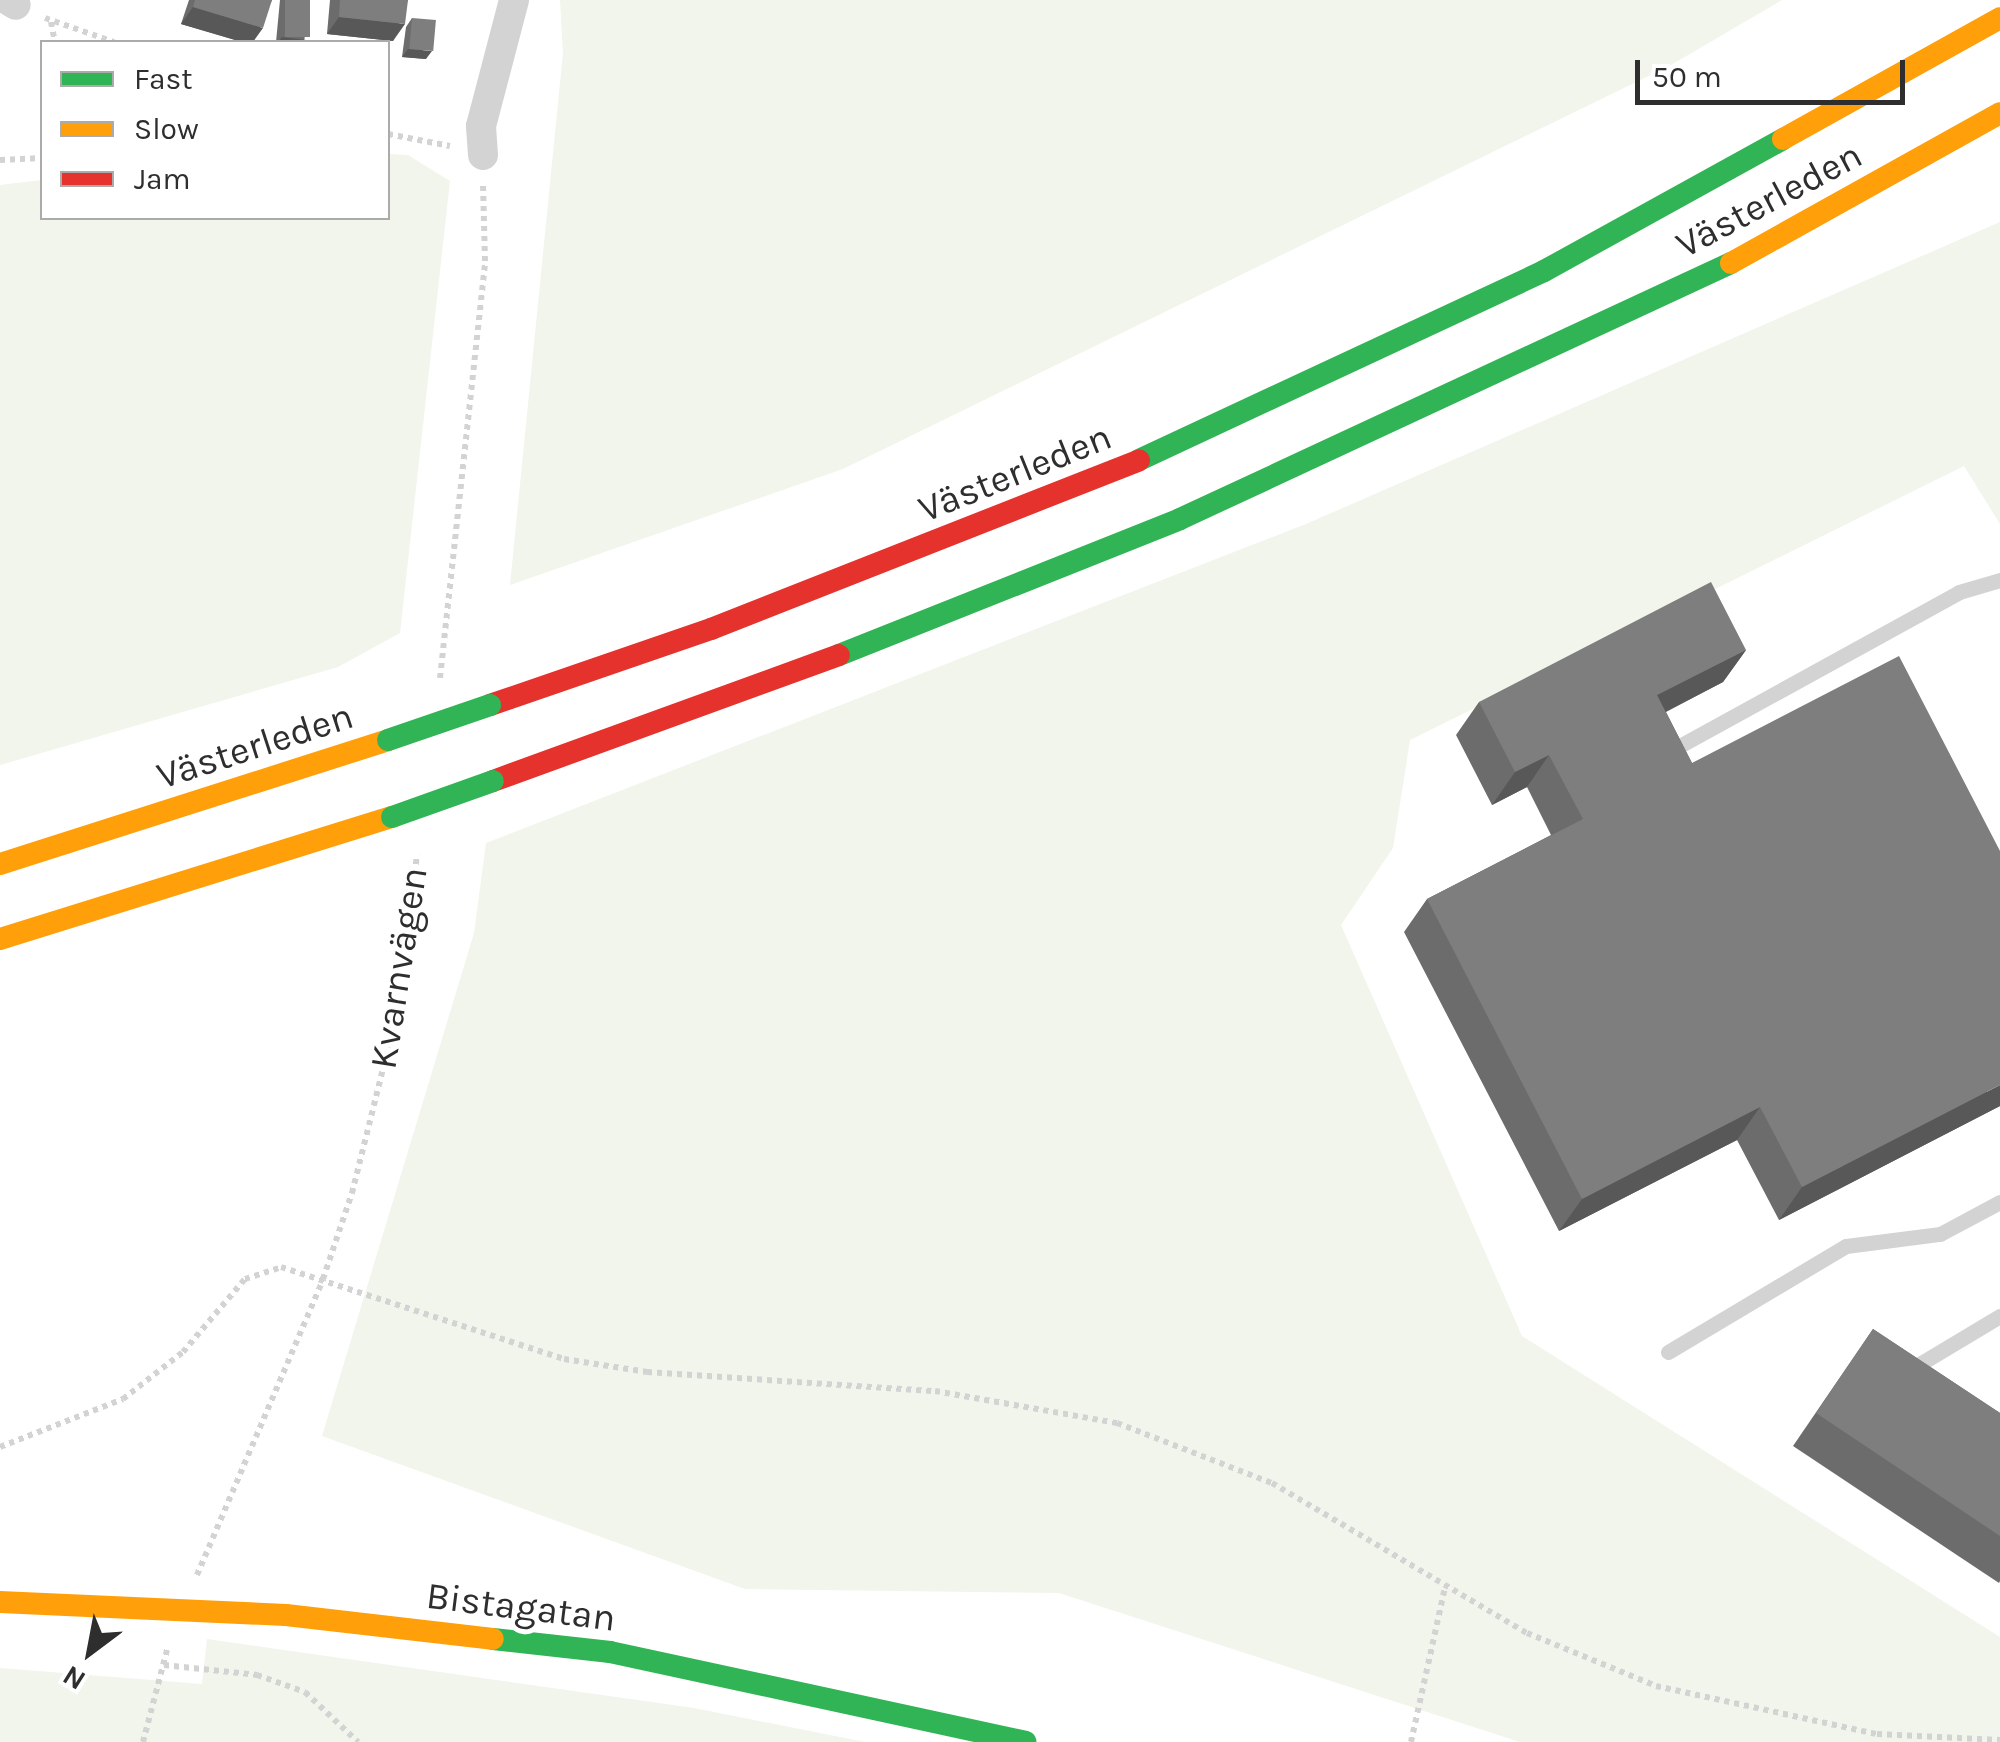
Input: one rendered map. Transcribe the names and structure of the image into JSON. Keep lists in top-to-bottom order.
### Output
{
  "streets": {
    "main road": ["Västerleden", "Bistagatan"],
    "path": ["Kvarnvägen"]
  },
  "crossings": [
    ["Kvarnvägen", "Bistagatan"]
  ],
  "legend": ["Fast", "Slow", "Jam"],
  "scale_bar": "50 m",
  "north": "bottom left"
}
